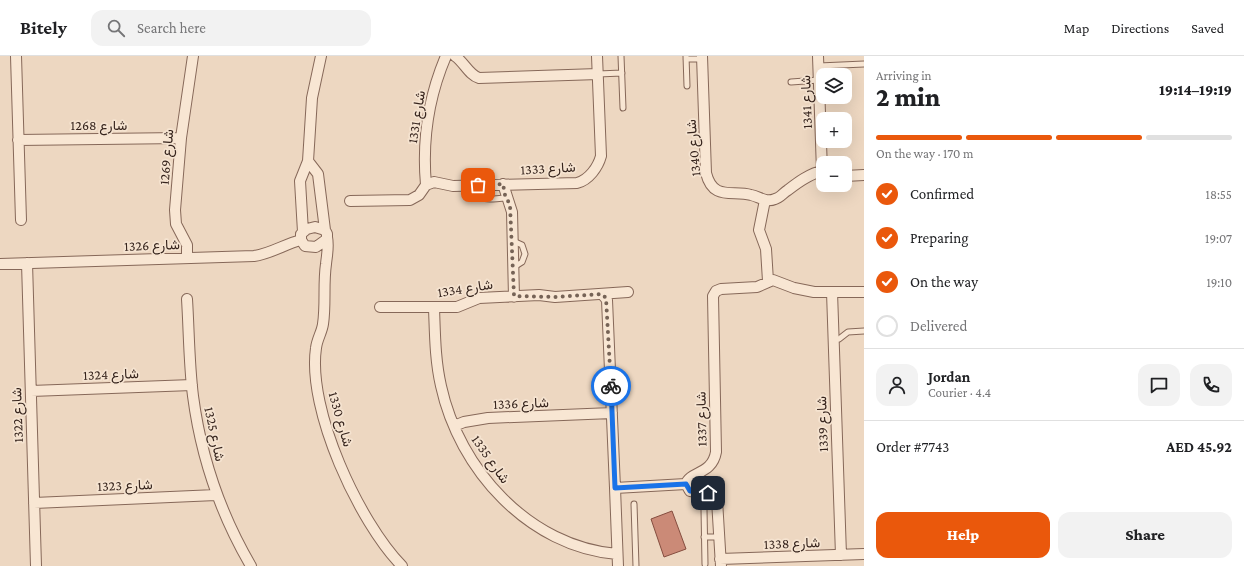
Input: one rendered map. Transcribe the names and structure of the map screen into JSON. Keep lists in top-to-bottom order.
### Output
{
  "streets": {
    "street": [
      "شارع 1341",
      "شارع 1331",
      "شارع 1268",
      "شارع 1340",
      "شارع 1269",
      "شارع 1333",
      "شارع 1326",
      "شارع 1334",
      "شارع 1324",
      "شارع 1336",
      "شارع 1322",
      "شارع 1330",
      "شارع 1337",
      "شارع 1339",
      "شارع 1325",
      "شارع 1335",
      "شارع 1323",
      "شارع 1338"
    ]
  },
  "crossings": [
    ["شارع 1331", "شارع 1333"],
    ["شارع 1268", "شارع 1269"],
    ["شارع 1269", "شارع 1326"],
    ["شارع 1333", "شارع 1334"],
    ["شارع 1326", "شارع 1322"],
    ["شارع 1326", "شارع 1330"],
    ["شارع 1334", "شارع 1335"],
    ["شارع 1324", "شارع 1322"],
    ["شارع 1324", "شارع 1325"],
    ["شارع 1336", "شارع 1335"],
    ["شارع 1322", "شارع 1323"],
    ["شارع 1337", "شارع 1339"],
    ["شارع 1339", "شارع 1338"],
    ["شارع 1325", "شارع 1323"]
  ],
  "page": {
    "header": "Bitely",
    "search": "Search here",
    "nav": ["Map", "Directions", "Saved"],
    "heading": ["2 min", "Arriving in", "19:14–19:19"],
    "panel": [
      "Jordan",
      "Courier · 4.4",
      "Order #7743",
      "AED 45.92"
    ],
    "map_buttons": ["+", "−"],
    "bar": "On the way · 170 m",
    "list": [
      ["Confirmed", "18:55"],
      ["Preparing", "19:07"],
      ["On the way", "19:10"],
      "Delivered"
    ],
    "buttons": ["Help", "Share"]
  }
}
